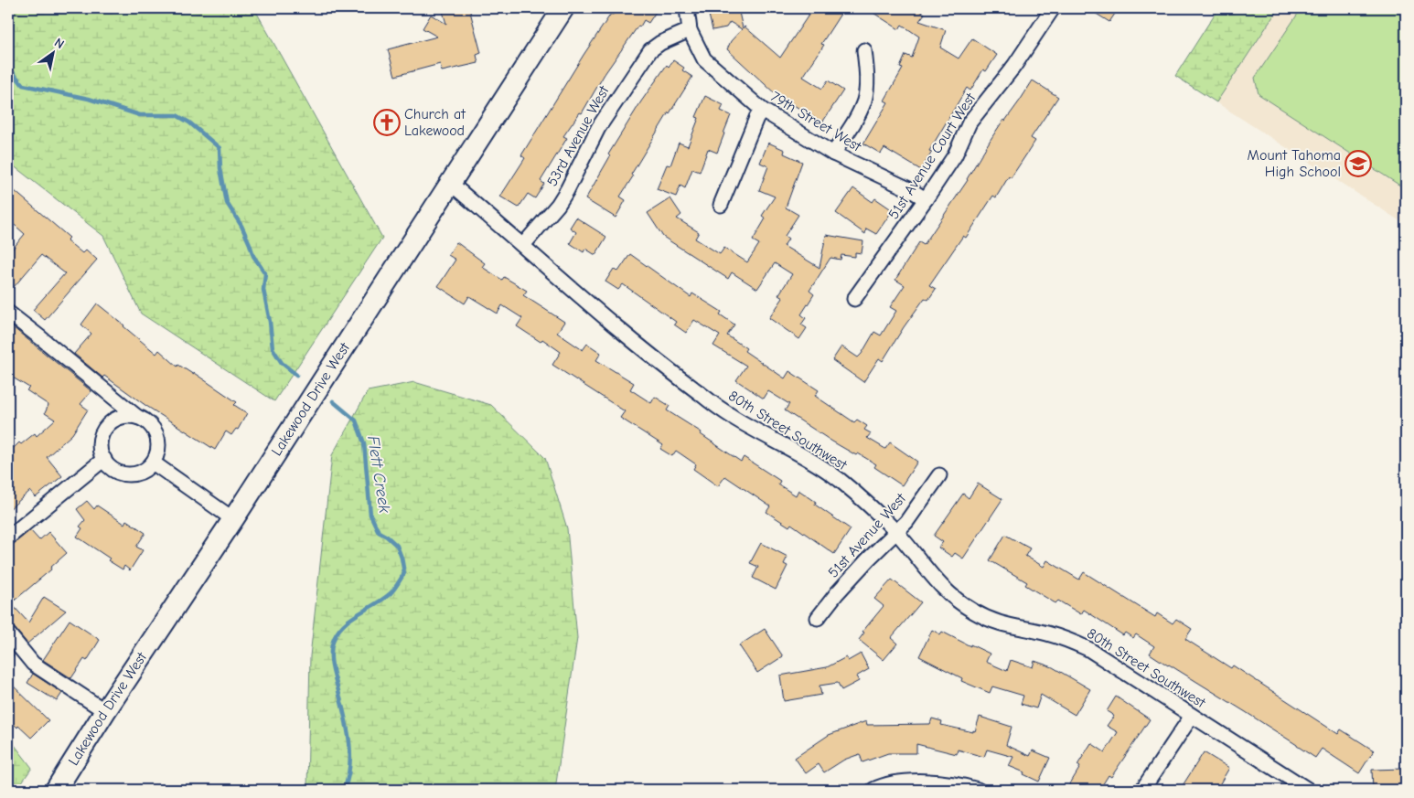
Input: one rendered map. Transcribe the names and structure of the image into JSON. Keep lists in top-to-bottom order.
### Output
{
  "streets": {
    "main road": ["Lakewood Drive West"],
    "street": [
      "79th Street West",
      "53rd Avenue West",
      "51st Avenue Court West",
      "80th Street Southwest",
      "51st Avenue West"
    ]
  },
  "crossings": [
    ["79th Street West", "53rd Avenue West"],
    ["79th Street West", "51st Avenue Court West"],
    ["53rd Avenue West", "80th Street Southwest"],
    ["Lakewood Drive West", "80th Street Southwest"],
    ["80th Street Southwest", "51st Avenue West"]
  ],
  "water": ["Flett Creek"],
  "places": {
    "church": ["Church at Lakewood"],
    "school or university": ["Mount Tahoma High School"]
  },
  "north": "top right"
}
